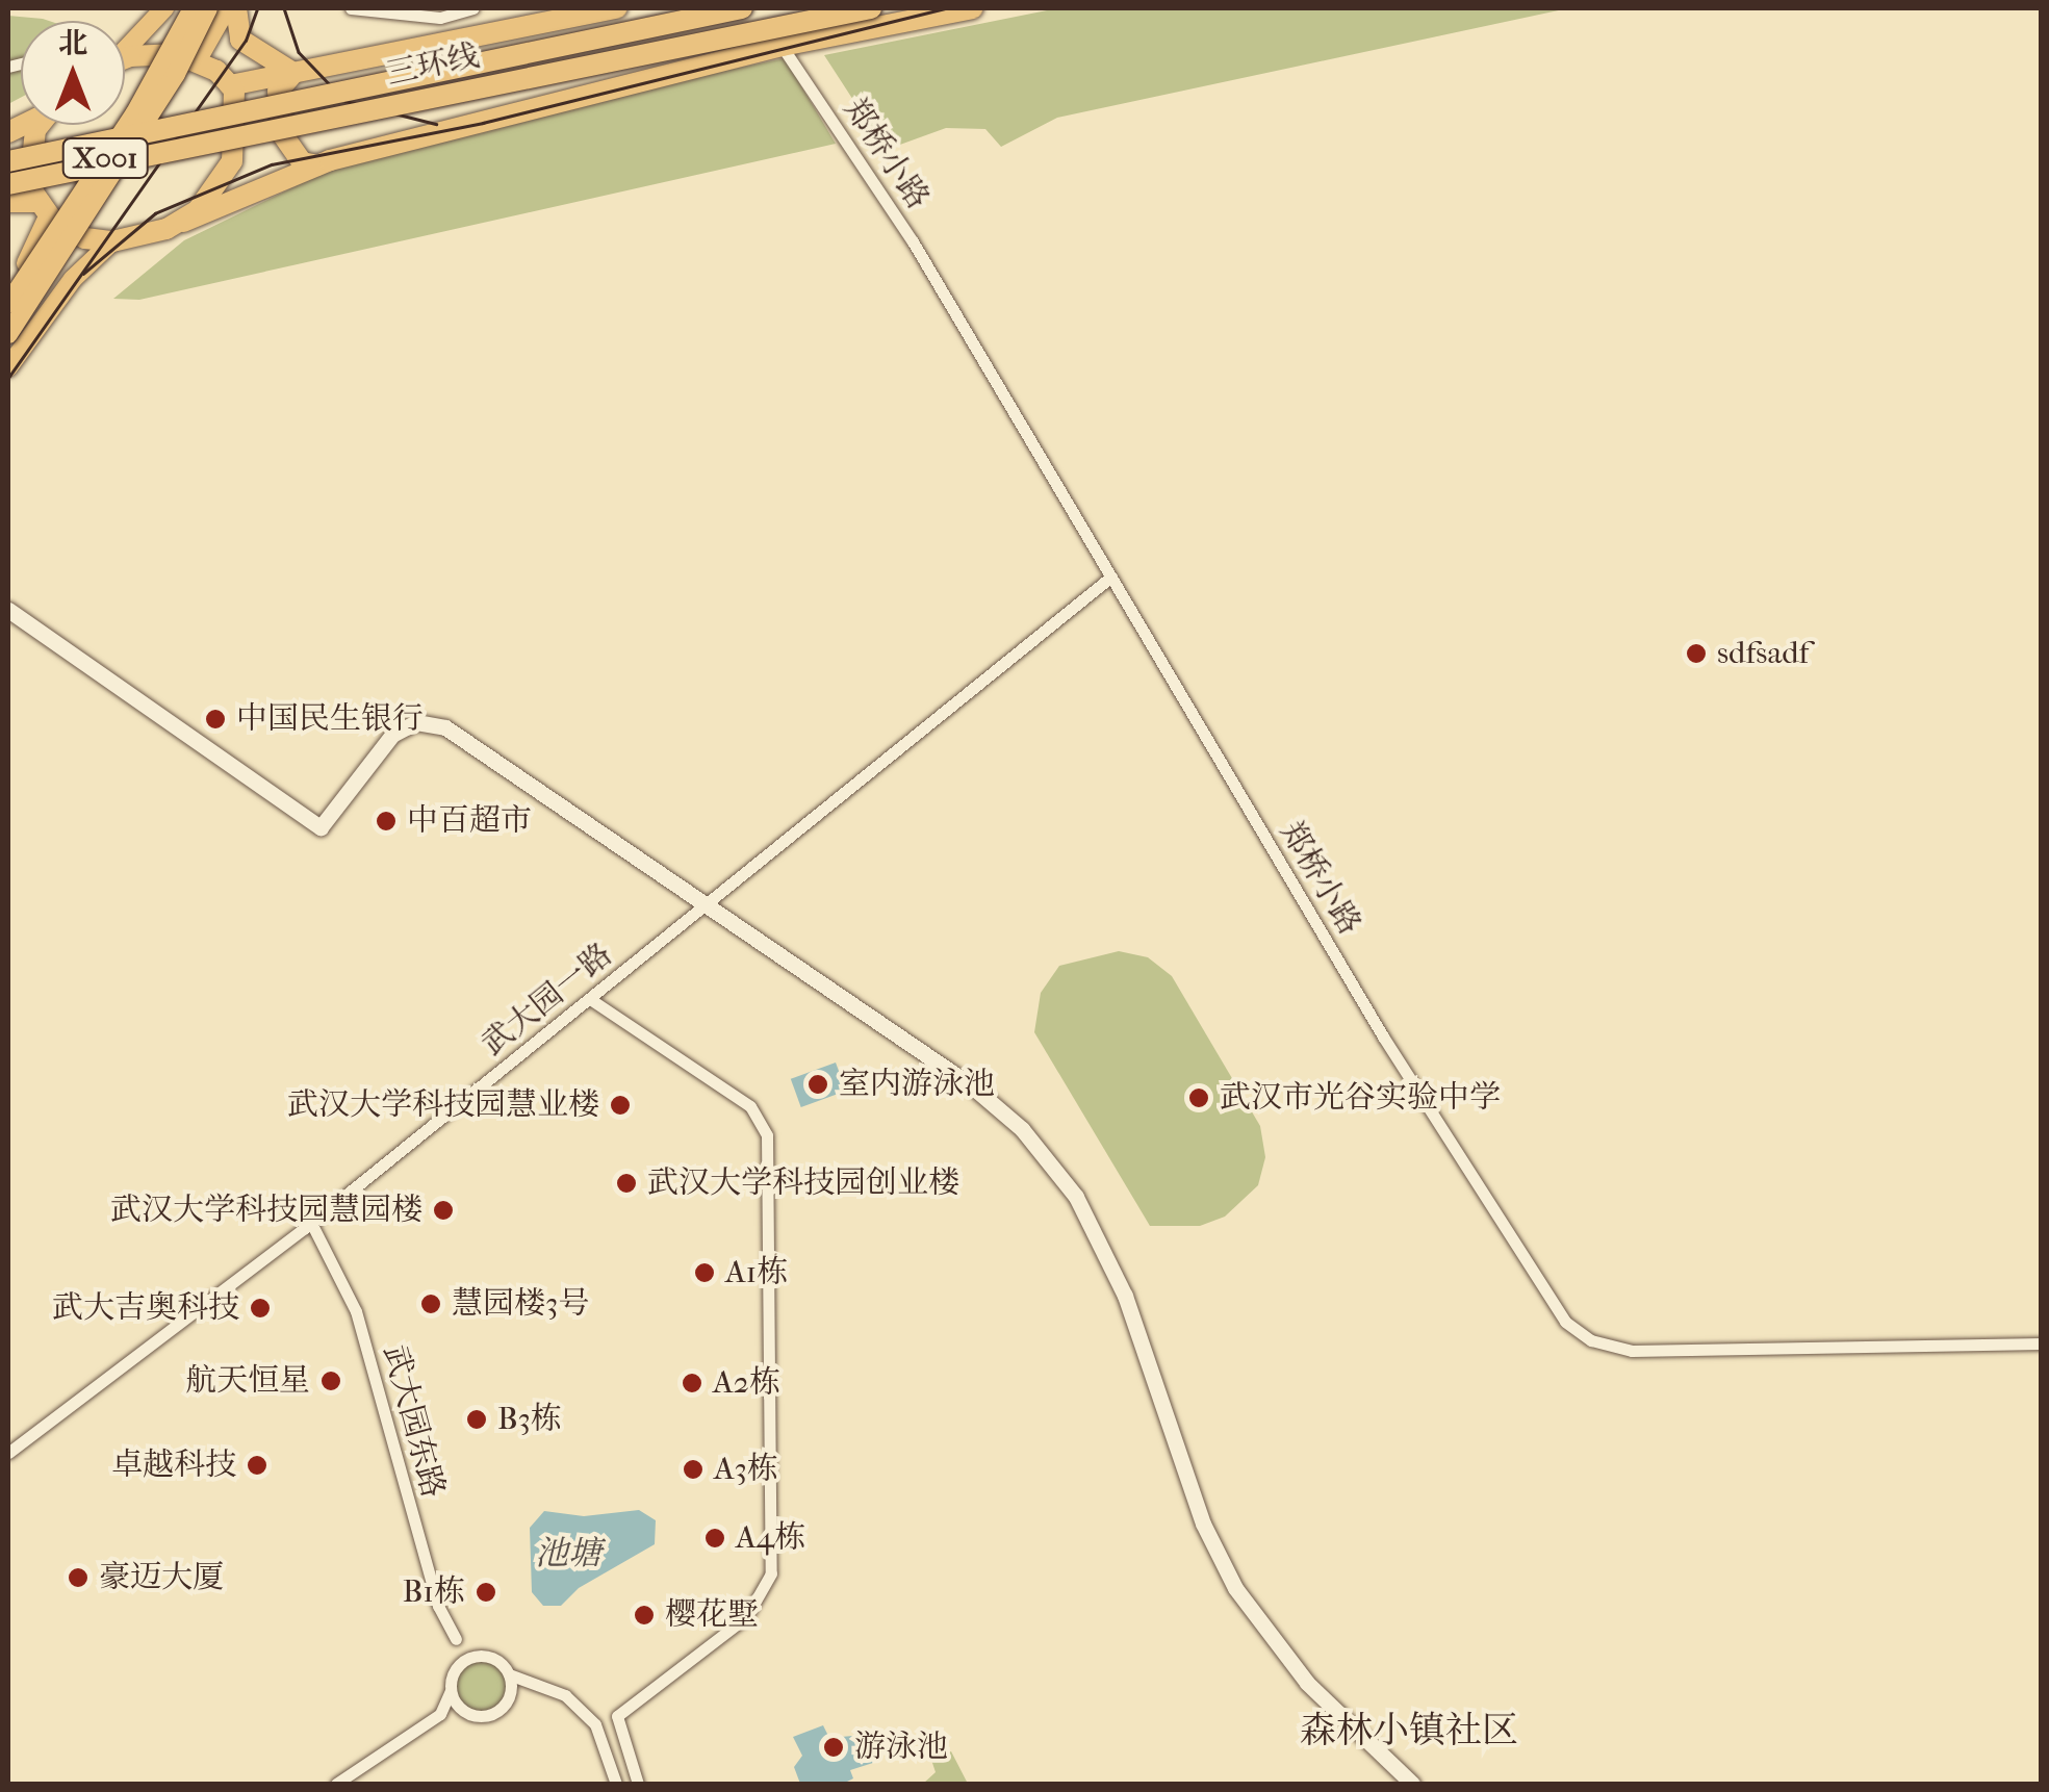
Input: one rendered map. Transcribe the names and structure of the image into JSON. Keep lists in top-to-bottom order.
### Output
{
  "streets": {
    "highway": ["三环线"],
    "main road": ["X001"],
    "street": ["郑桥小路", "武大园一路", "武大园东路"]
  },
  "crossings": [
    ["郑桥小路", "武大园一路"],
    ["武大园一路", "武大园东路"]
  ],
  "districts": ["森林小镇社区"],
  "water": ["池塘"],
  "places": [
    "sdfsadf",
    "中国民生银行",
    "中百超市",
    "室内游泳池",
    "武汉市光谷实验中学",
    "武汉大学科技园慧业楼",
    "武汉大学科技园创业楼",
    "武汉大学科技园慧园楼",
    "A1栋",
    "慧园楼3号",
    "武大吉奥科技",
    "航天恒星",
    "A2栋",
    "B3栋",
    "卓越科技",
    "A3栋",
    "A4栋",
    "豪迈大厦",
    "B1栋",
    "樱花墅",
    "游泳池"
  ],
  "north": "top"
}
